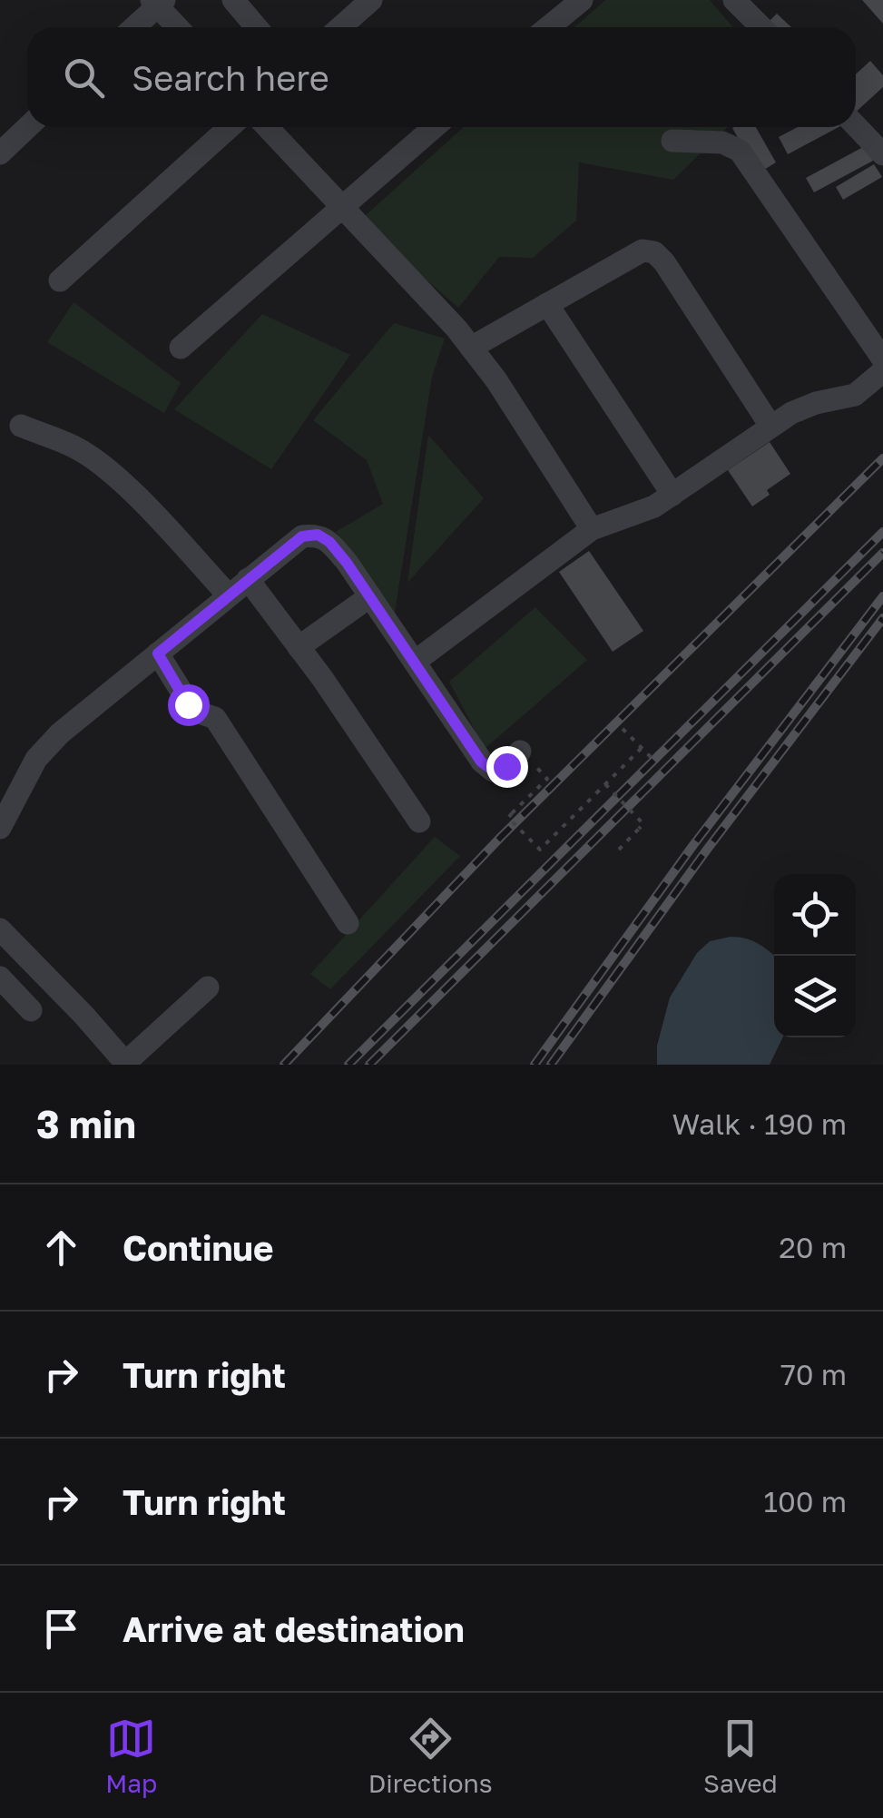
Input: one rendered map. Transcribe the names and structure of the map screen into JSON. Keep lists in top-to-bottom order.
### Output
{
  "page": {
    "search": "Search here",
    "heading": ["3 min", "Walk · 190 m"],
    "list": [
      ["Continue", "20 m"],
      ["Turn right", "70 m"],
      ["Turn right", "100 m"],
      "Arrive at destination"
    ],
    "nav": ["Map", "Directions", "Saved"]
  }
}
